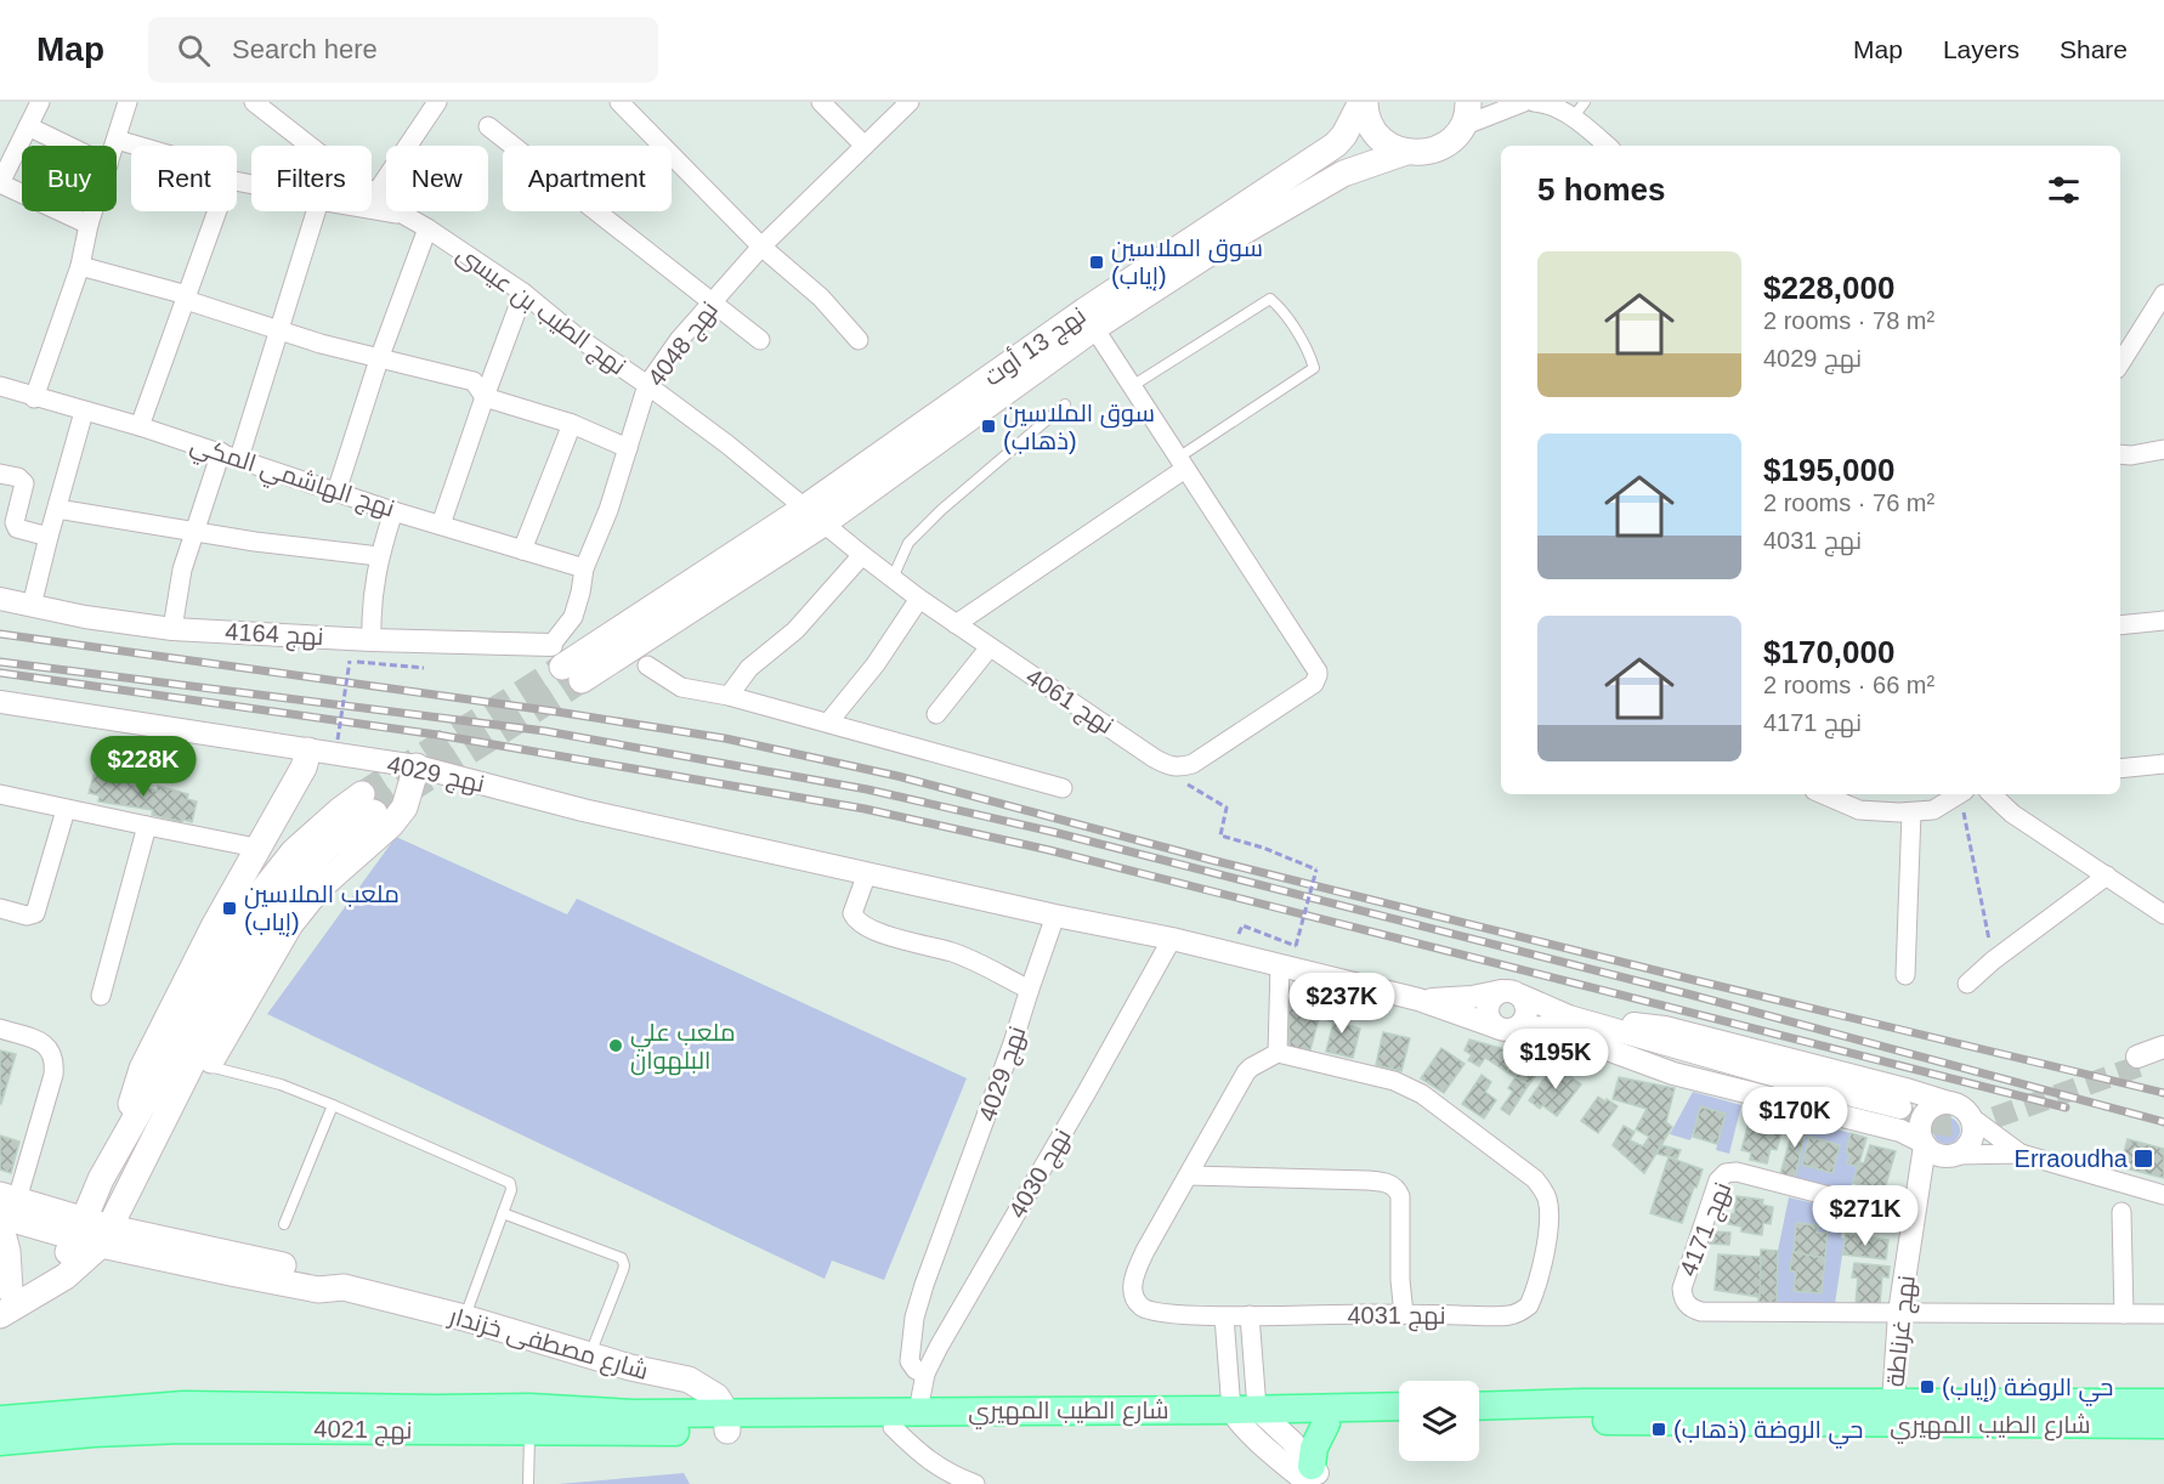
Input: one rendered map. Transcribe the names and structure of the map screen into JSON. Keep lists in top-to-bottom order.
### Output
{
  "streets": {
    "main road": [
      "نهج 13 أوت",
      "شارع مصطفى خزندار",
      "شارع الطيب المهيري",
      "نهج 4021"
    ],
    "street": [
      "نهج الطيب بن عيسى",
      "نهج 4048",
      "نهج الهاشمي المكي",
      "نهج 4164",
      "نهج 4061",
      "نهج 4029",
      "نهج 4030",
      "نهج 4171",
      "نهج 4031",
      "نهج غرناطة"
    ]
  },
  "crossings": [
    ["نهج الطيب بن عيسى", "نهج 4048"],
    ["نهج الطيب بن عيسى", "نهج 13 أوت"],
    ["نهج الطيب بن عيسى", "نهج 4061"],
    ["نهج 4048", "نهج الهاشمي المكي"],
    ["نهج 4048", "نهج 4164"],
    ["نهج 13 أوت", "نهج 4061"],
    ["نهج 4029", "نهج 4030"],
    ["نهج 4030", "شارع الطيب المهيري"],
    ["نهج 4171", "نهج غرناطة"],
    ["نهج غرناطة", "شارع الطيب المهيري"],
    ["شارع مصطفى خزندار", "شارع الطيب المهيري"],
    ["شارع مصطفى خزندار", "نهج 4021"],
    ["شارع الطيب المهيري", "نهج 4021"]
  ],
  "places": {
    "transit": [
      "سوق الملاسين (إياب)",
      "سوق الملاسين (ذهاب)",
      "ملعب الملاسين (إياب)",
      "Erraoudha",
      "حي الروضة (إياب)",
      "حي الروضة (ذهاب)"
    ],
    "other": ["ملعب علي البلهوان"]
  },
  "page": {
    "header": "Map",
    "search": "Search here",
    "nav": ["Map", "Layers", "Share"],
    "chip": [
      "Buy",
      "Rent",
      "Filters",
      "New",
      "Apartment"
    ],
    "heading": "5 homes",
    "list": [
      {
        "name": "$228,000",
        "note": "2 rooms · 78 m² · نهج 4029"
      },
      {
        "name": "$195,000",
        "note": "2 rooms · 76 m² · نهج 4031"
      },
      {
        "name": "$170,000",
        "note": "2 rooms · 66 m² · نهج 4171"
      }
    ],
    "price": [
      "$228K",
      "$237K",
      "$195K",
      "$170K",
      "$271K"
    ]
  }
}
